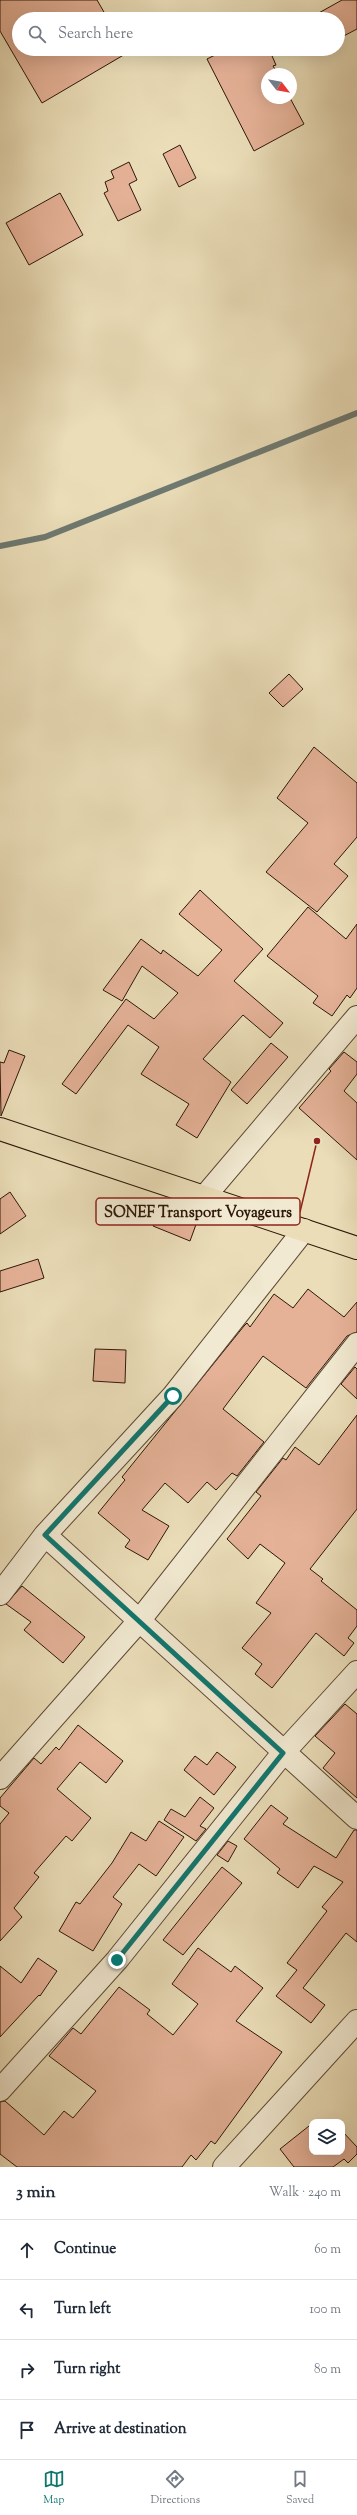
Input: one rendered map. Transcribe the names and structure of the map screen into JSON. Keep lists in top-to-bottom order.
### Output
{
  "places": ["SONEF Transport Voyageurs"],
  "north": "bottom right",
  "page": {
    "search": "Search here",
    "heading": ["3 min", "Walk · 240 m"],
    "list": [
      ["Continue", "60 m"],
      ["Turn left", "100 m"],
      ["Turn right", "80 m"],
      "Arrive at destination"
    ],
    "nav": ["Map", "Directions", "Saved"]
  }
}
